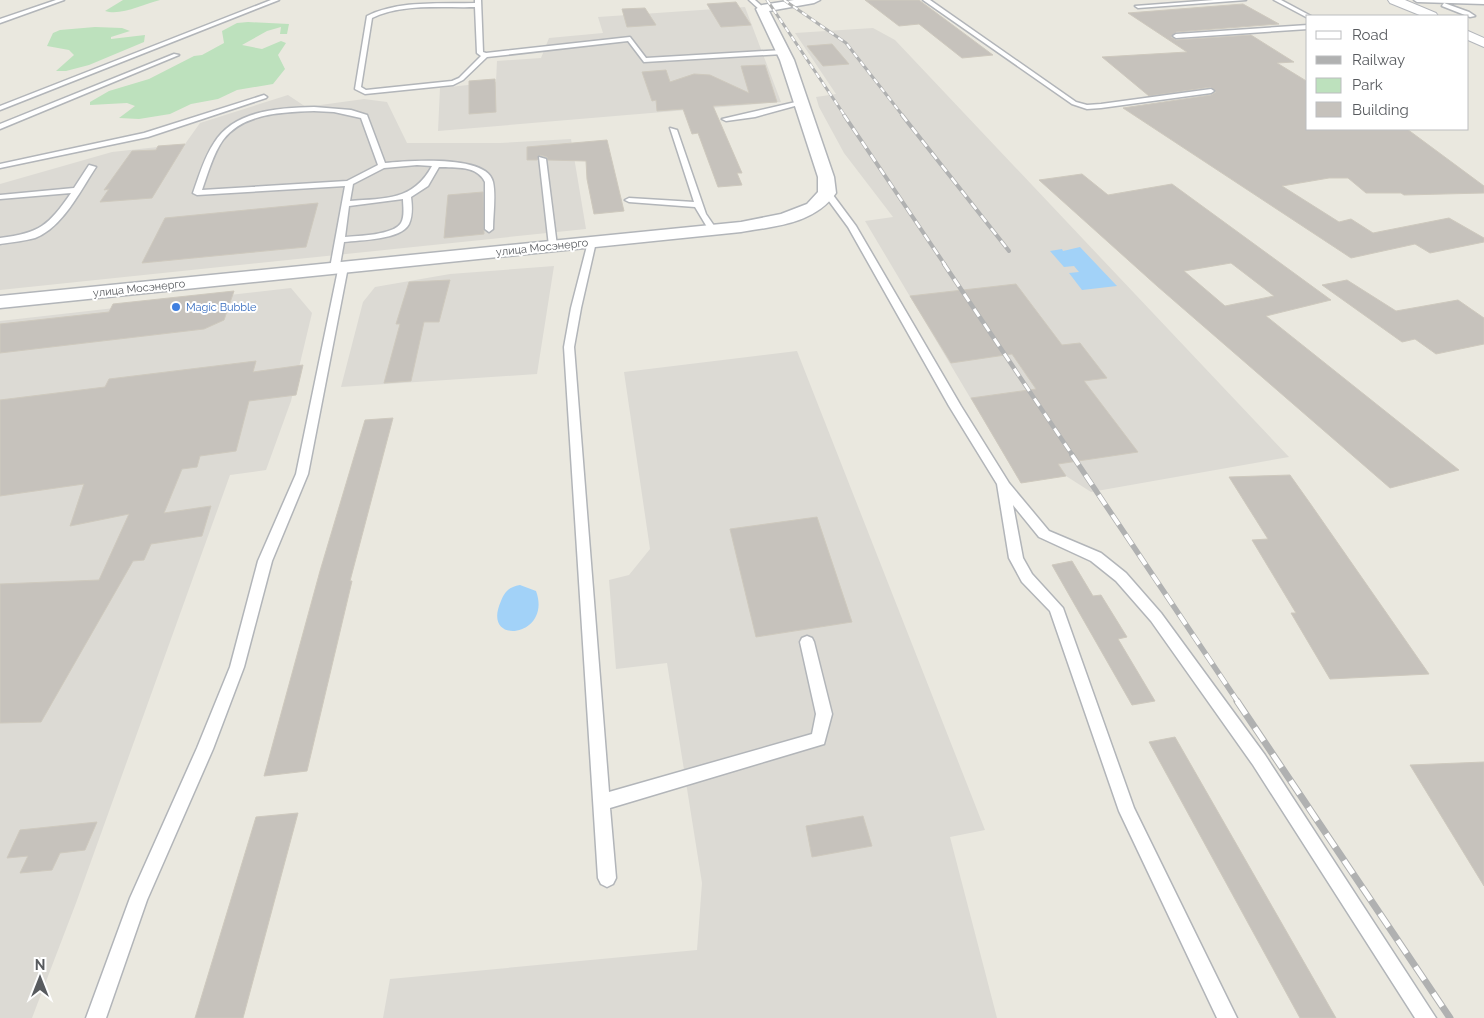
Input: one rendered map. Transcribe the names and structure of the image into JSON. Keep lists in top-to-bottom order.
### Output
{
  "streets": {
    "street": ["улица Мосэнерго"]
  },
  "places": ["Magic Bubble"],
  "legend": [
    "Road",
    "Railway",
    "Park",
    "Building"
  ],
  "north": "top"
}
